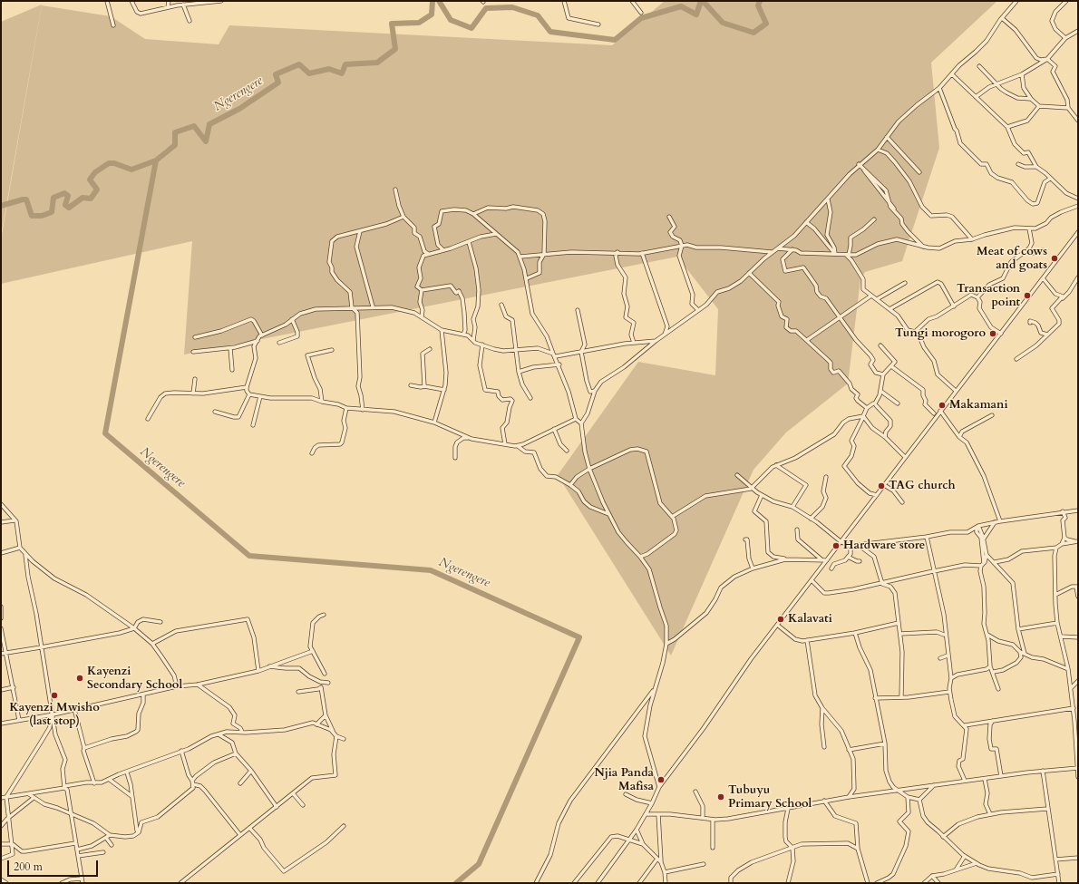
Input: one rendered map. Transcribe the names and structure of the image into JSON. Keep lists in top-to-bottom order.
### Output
{
  "water": ["Ngerengere"],
  "places": [
    "Meat of cows and goats",
    "Transaction point",
    "Tungi morogoro",
    "Makamani",
    "TAG church",
    "Hardware store",
    "Kalavati",
    "Kayenzi Secondary School",
    "Kayenzi Mwisho (last stop)",
    "Njia Panda Mafisa",
    "Tubuyu Primary School"
  ],
  "scale_bar": "200 m"
}
